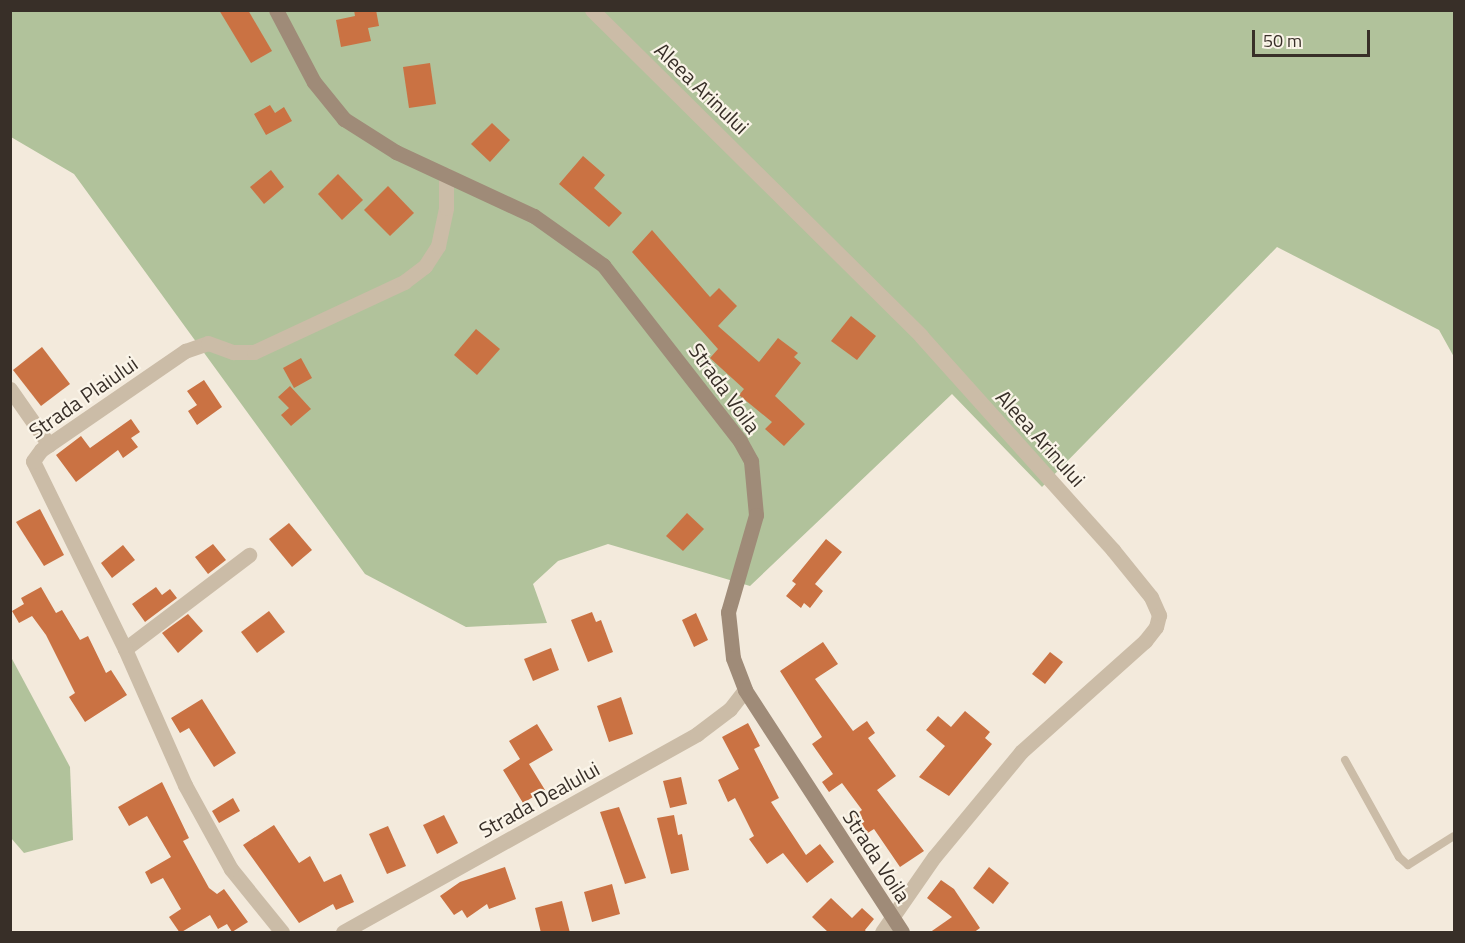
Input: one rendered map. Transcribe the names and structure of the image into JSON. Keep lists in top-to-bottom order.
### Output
{
  "streets": {
    "main road": ["Strada Voila"],
    "street": ["Aleea Arinului", "Strada Plaiului", "Strada Dealului"]
  },
  "crossings": [
    ["Aleea Arinului", "Strada Voila"],
    ["Strada Voila", "Strada Plaiului"],
    ["Strada Voila", "Strada Dealului"]
  ],
  "scale_bar": "50 m"
}
